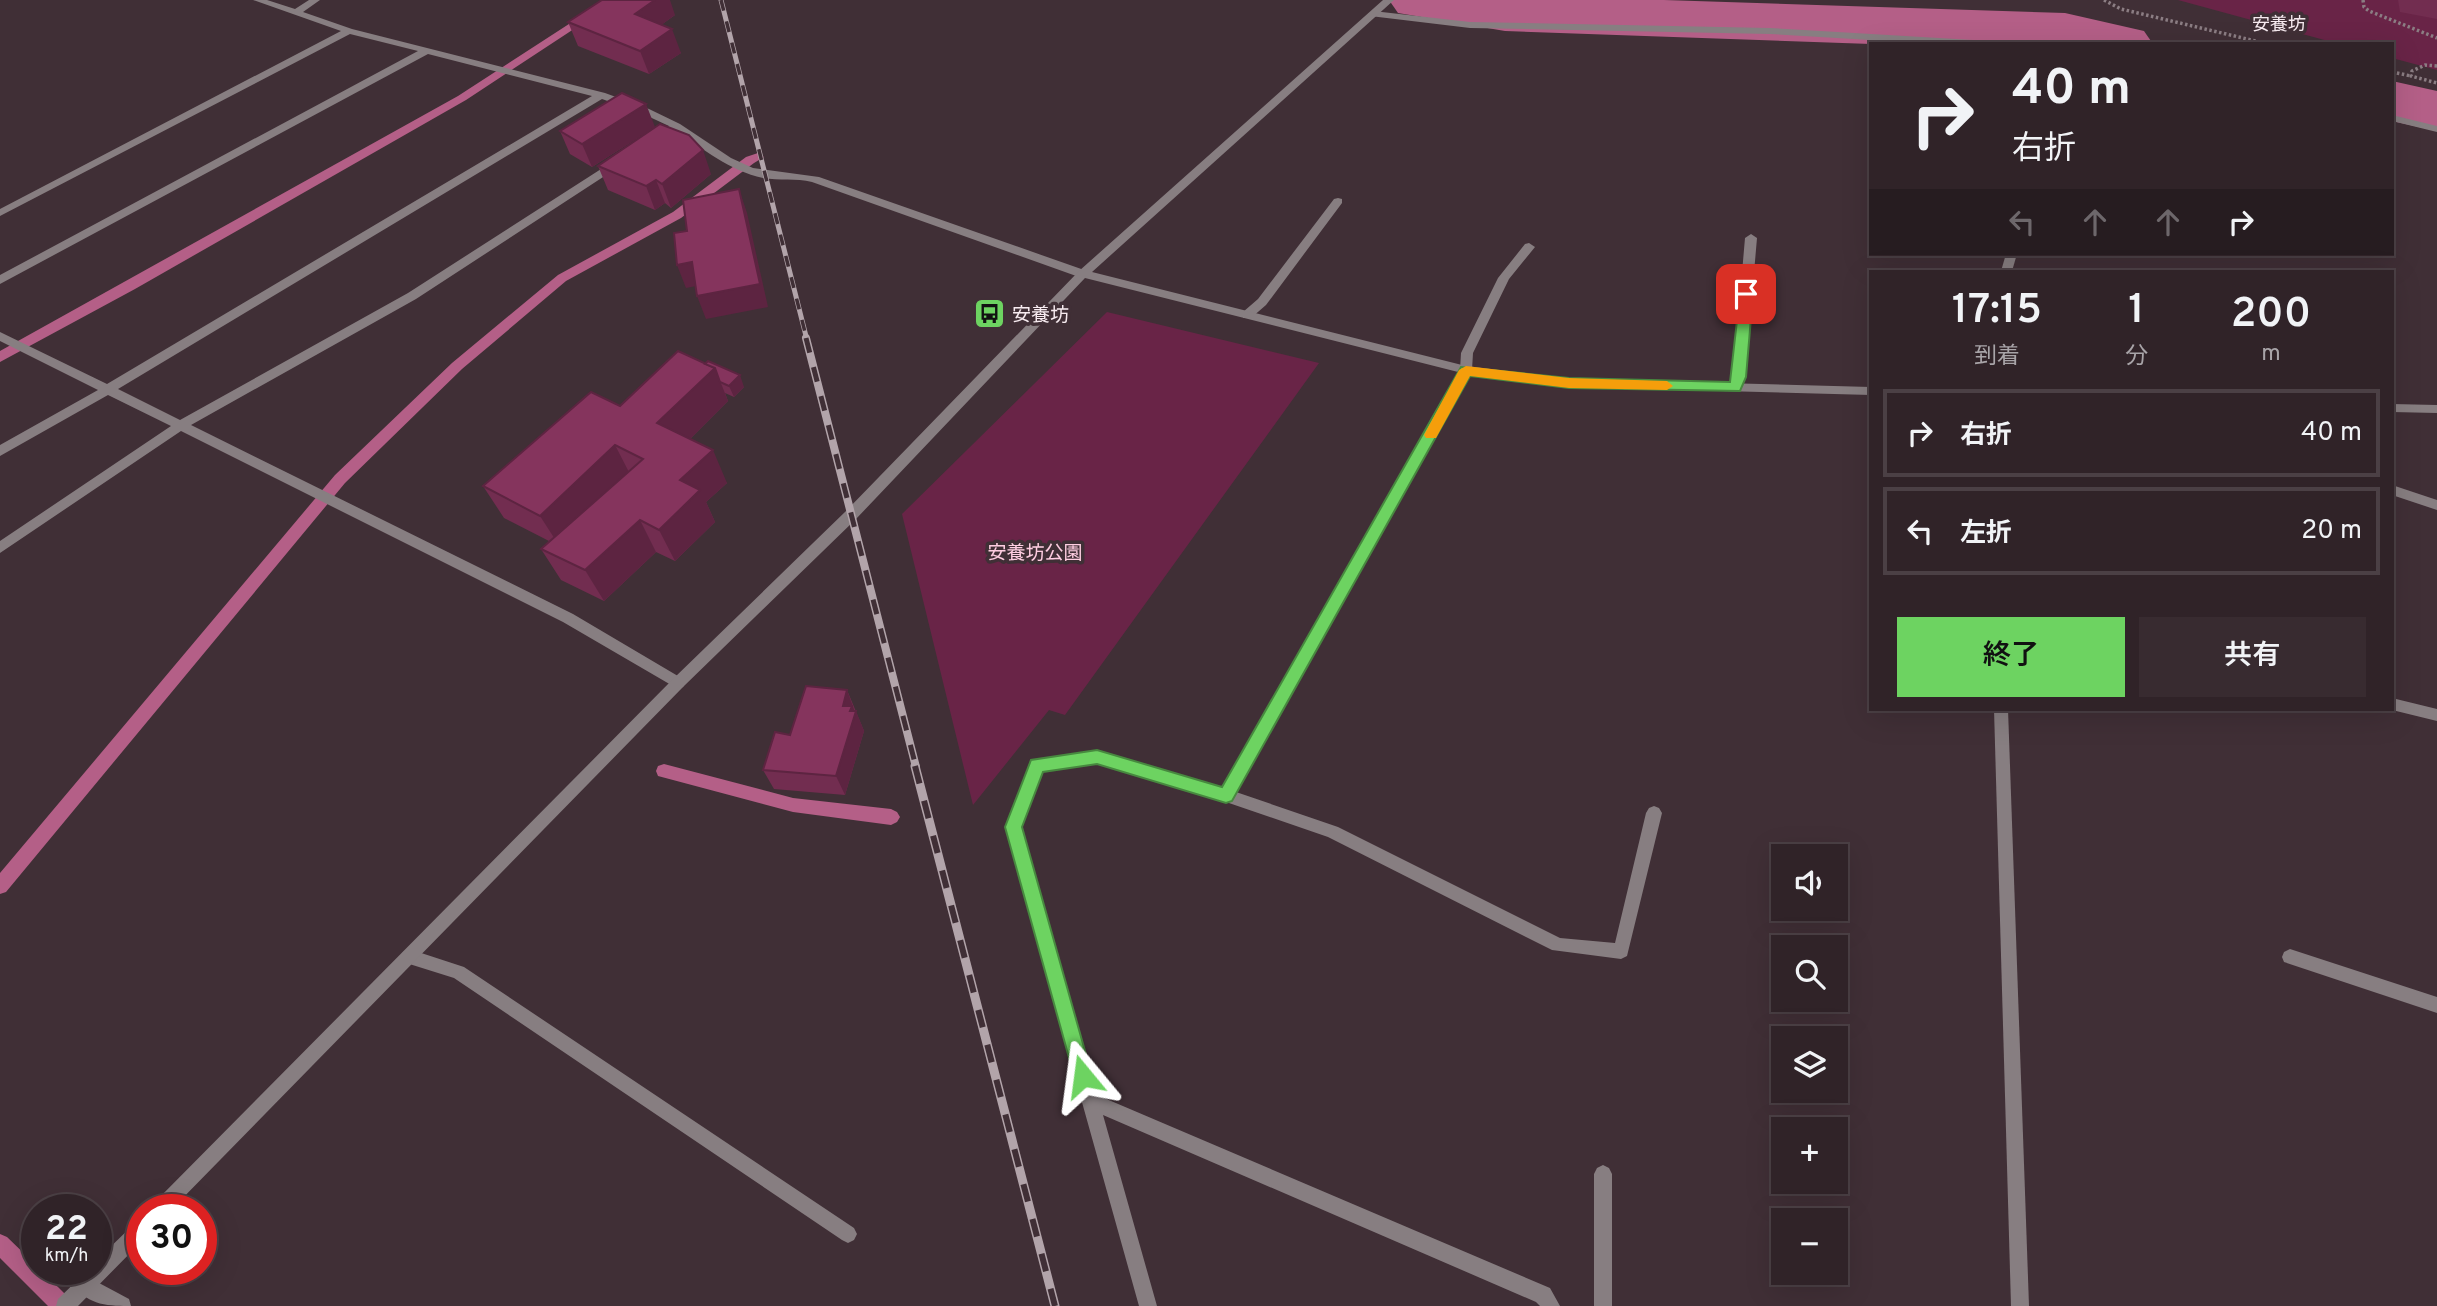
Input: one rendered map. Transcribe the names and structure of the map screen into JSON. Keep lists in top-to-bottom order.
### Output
{
  "districts": ["安養坊"],
  "parks": ["安養坊公園"],
  "places": {
    "bus stop": ["安養坊"]
  },
  "page": {
    "turn": ["40 m", "右折"],
    "eta": [
      "17:15",
      "到着",
      "1",
      "分",
      "200",
      "m"
    ],
    "list": [
      {
        "name": "右折",
        "value": "40 m"
      },
      {
        "name": "左折",
        "value": "20 m"
      }
    ],
    "buttons": ["終了", "共有"],
    "map_buttons": ["+", "−"],
    "speed": "22 km/h",
    "limit": "30"
  }
}
